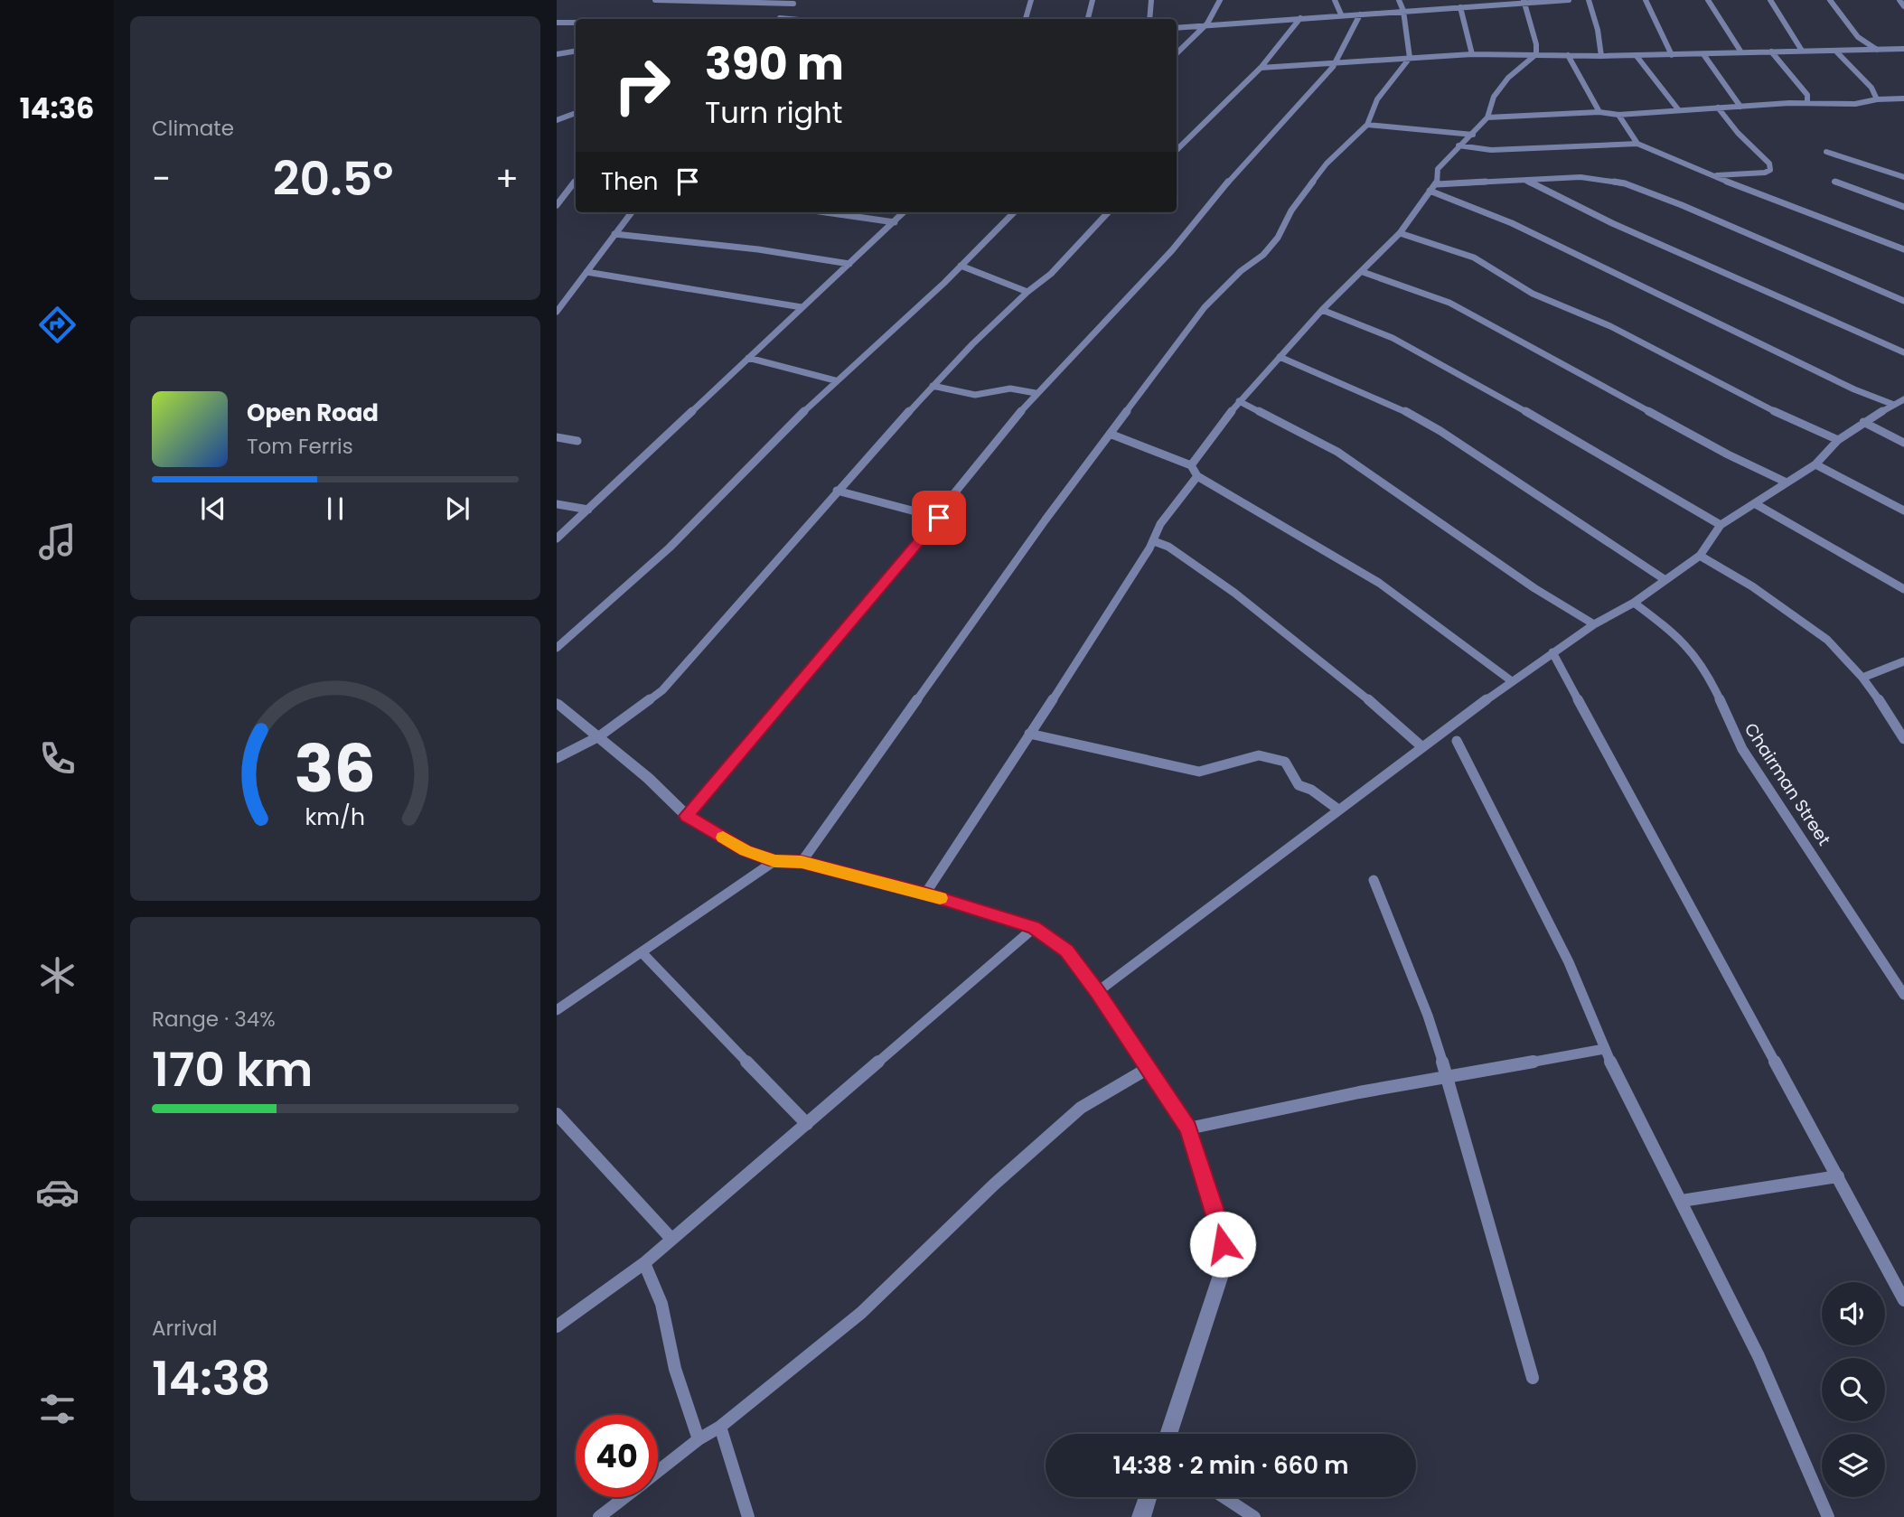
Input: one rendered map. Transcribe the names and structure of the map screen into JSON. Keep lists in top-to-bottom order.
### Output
{
  "streets": {
    "street": ["Chairman Street"]
  },
  "page": {
    "tabs": "14:36",
    "tile": [
      "Climate",
      ["Range · 34%", "170 km"],
      ["Arrival", "14:38"]
    ],
    "turn": ["390 m", "Turn right"],
    "then": "Then",
    "heat": ["−", "20.5°", "+"],
    "song": ["Open Road", "Tom Ferris"],
    "limit": "40",
    "trip": "14:38 · 2 min · 660 m",
    "gauge": ["36", "km/h"]
  }
}
